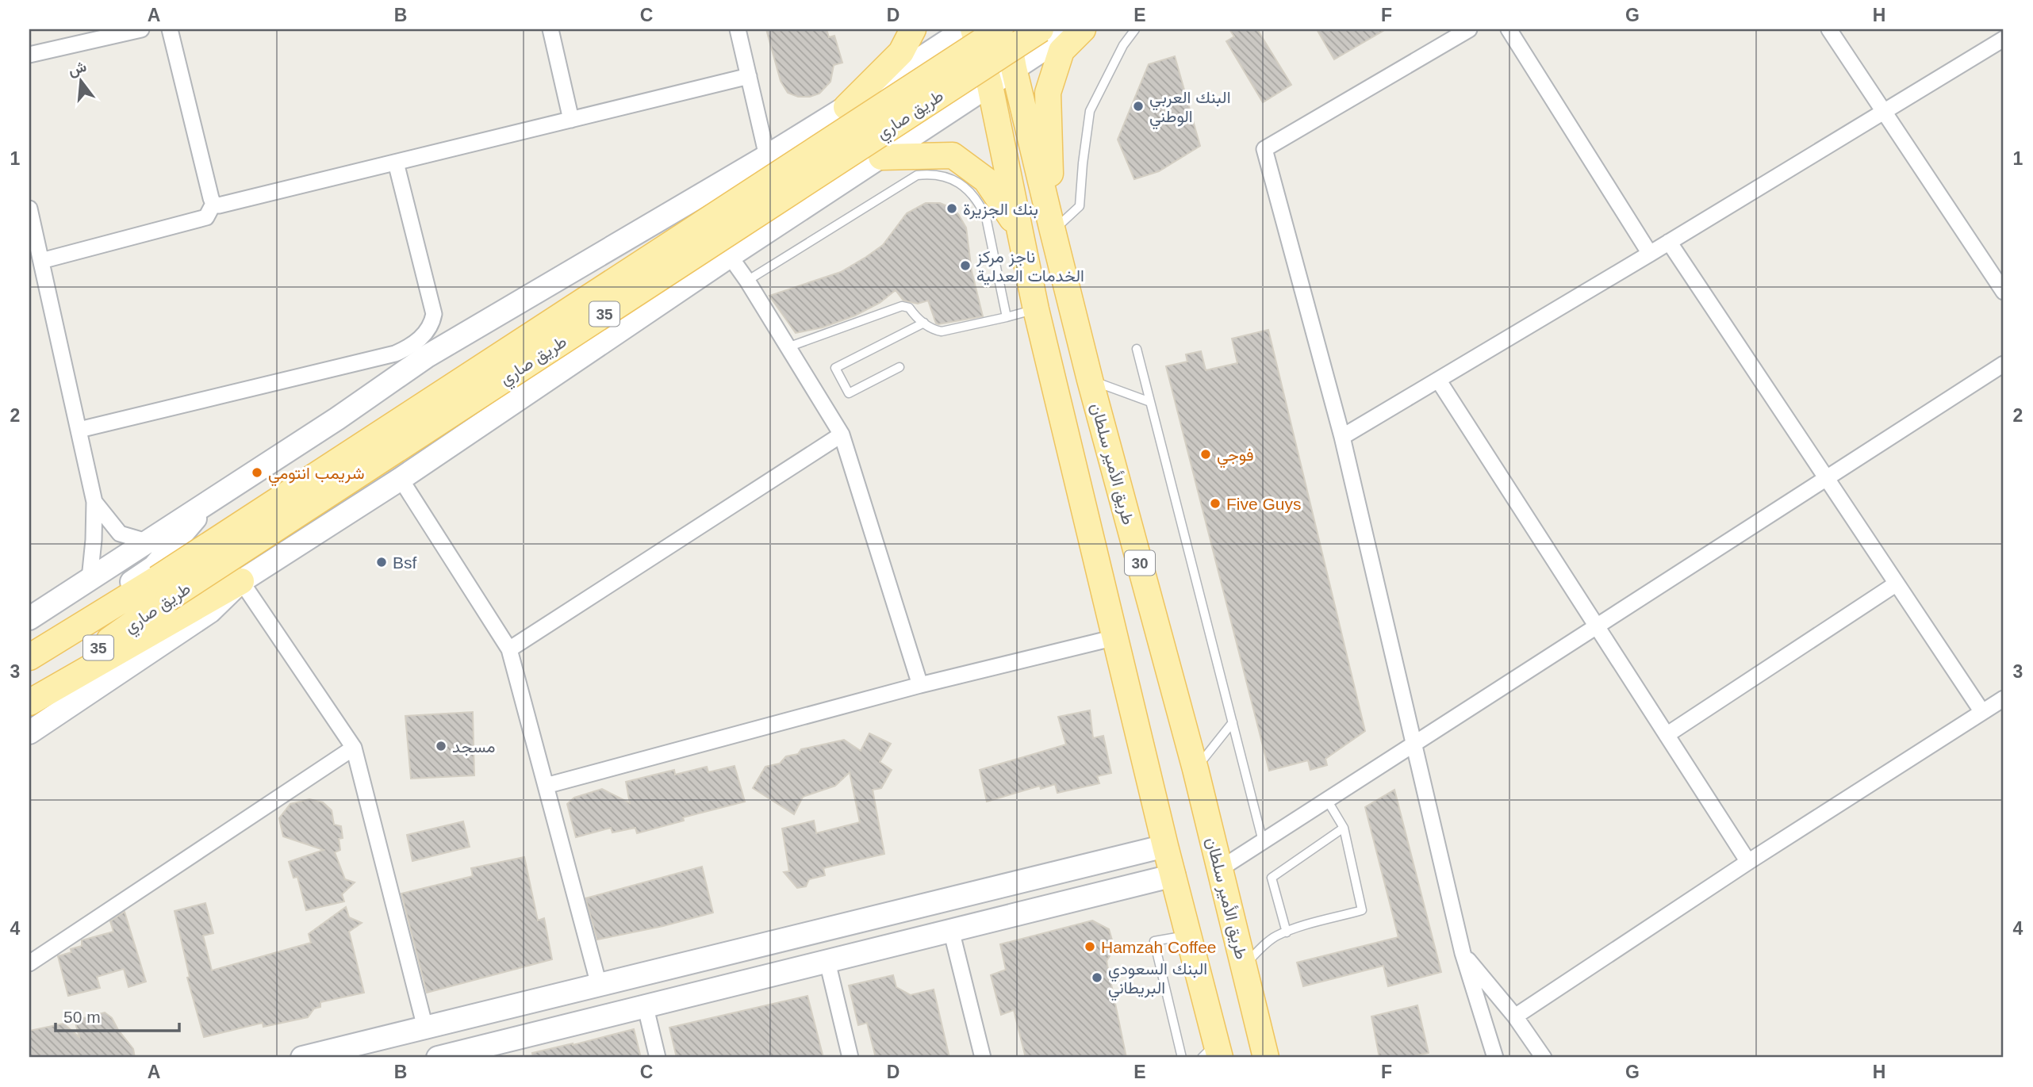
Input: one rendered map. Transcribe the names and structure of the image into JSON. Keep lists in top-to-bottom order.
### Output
{
  "streets": {
    "main road": [
      "طريق صاري",
      "35",
      "طريق الأمير سلطان",
      "30"
    ]
  },
  "places": [
    "البنك العربي الوطني",
    "بنك الجزيرة",
    "ناجز مركز الخدمات العدلية",
    "فوجي",
    "شريمب انتومي",
    "Five Guys",
    "Bsf",
    "مسجد",
    "Hamzah Coffee",
    "البنك السعودي البريطاني"
  ],
  "scale_bar": "50 m",
  "north": "top",
  "grid": {
    "columns": [
      "A",
      "B",
      "C",
      "D",
      "E",
      "F",
      "G",
      "H"
    ],
    "rows": [
      "1",
      "2",
      "3",
      "4"
    ]
  }
}
